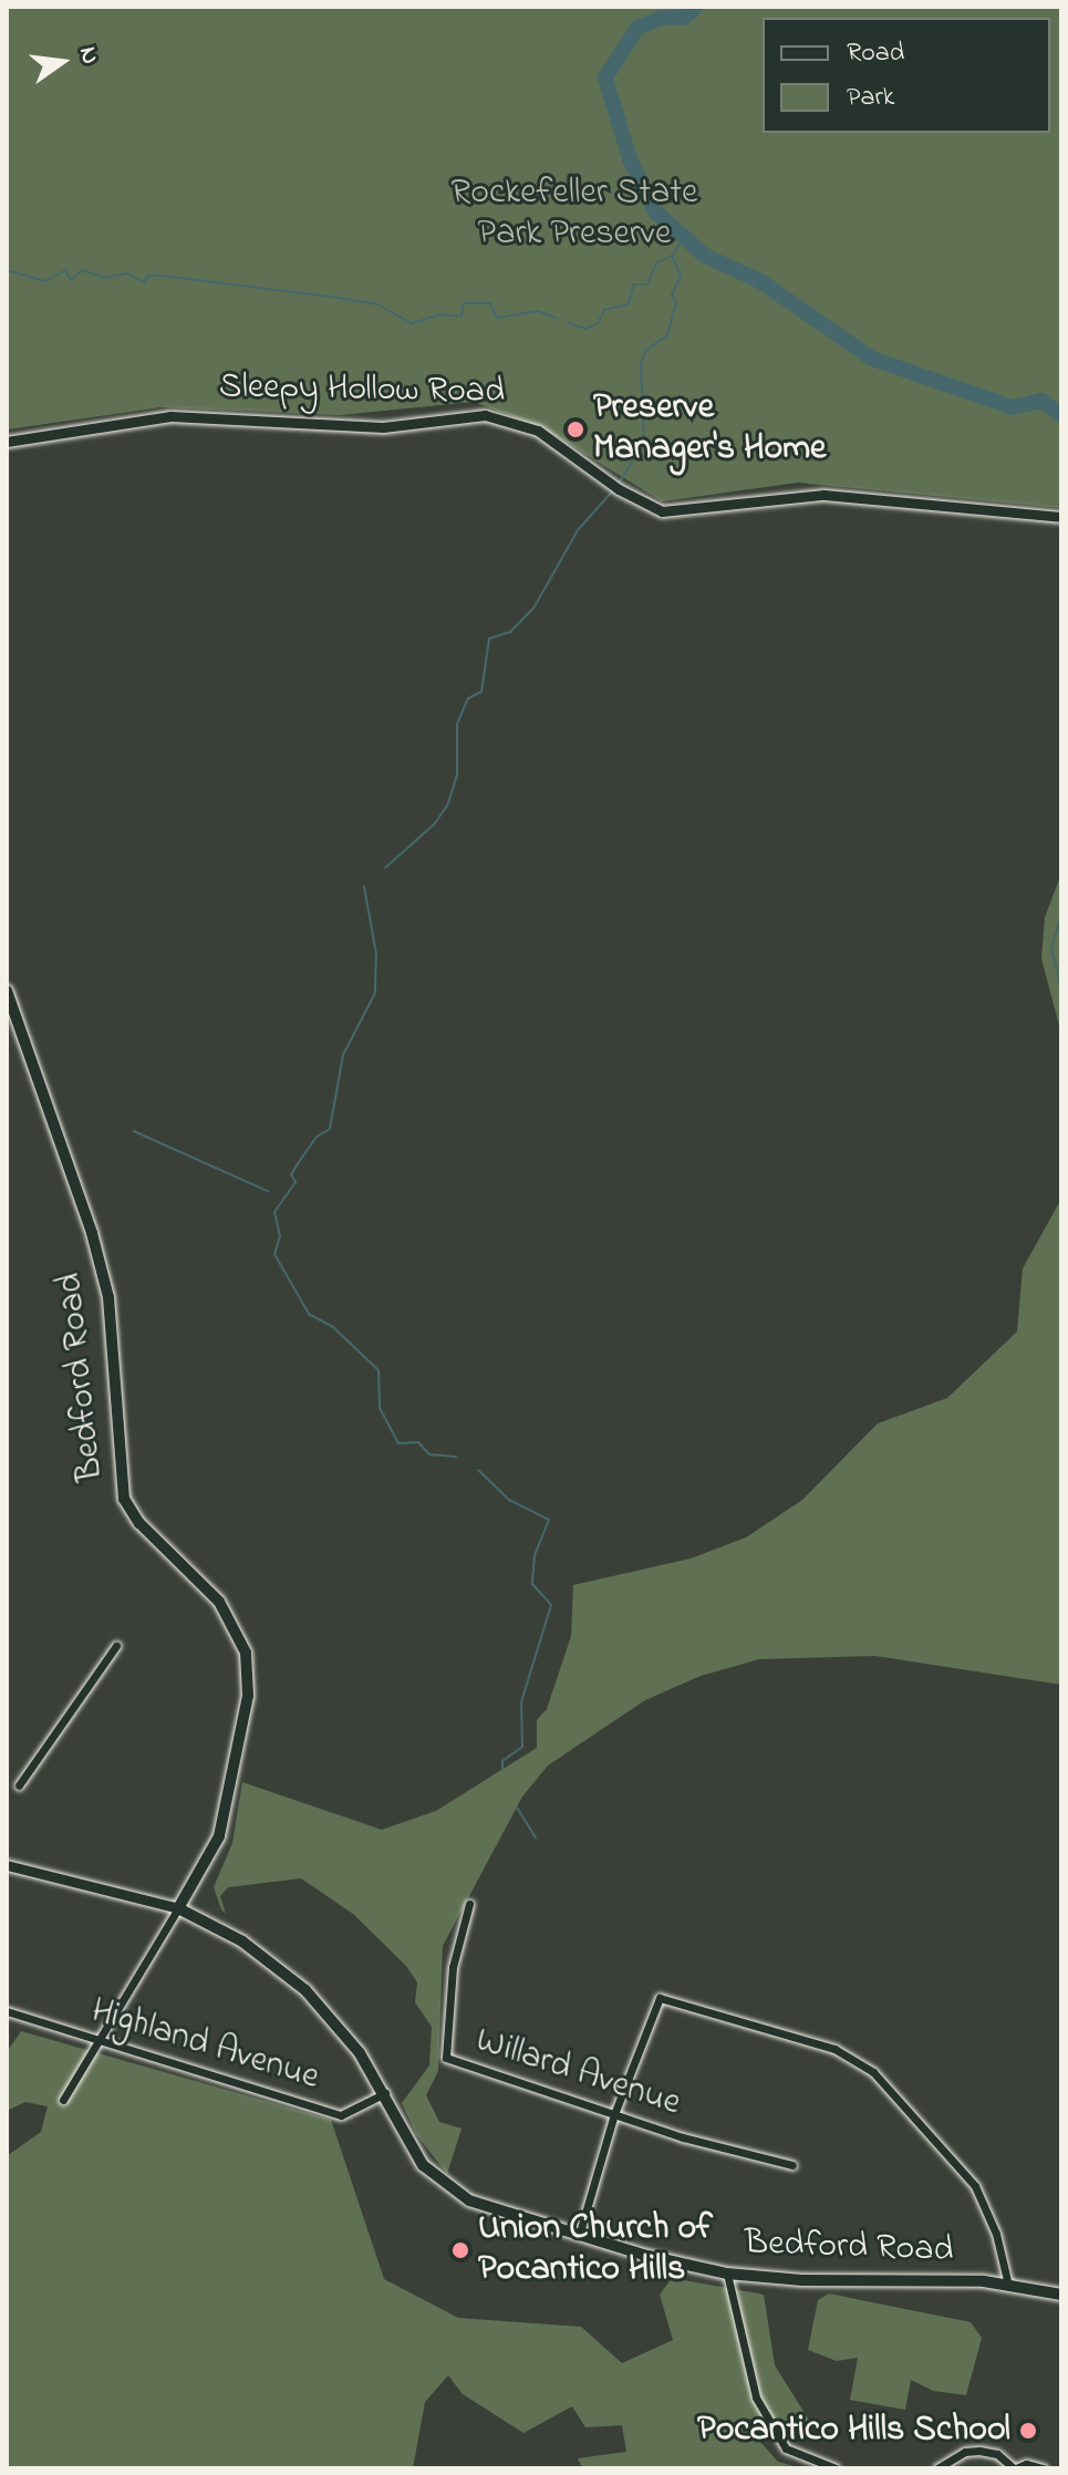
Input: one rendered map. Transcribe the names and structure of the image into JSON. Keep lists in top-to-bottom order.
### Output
{
  "streets": {
    "main road": ["Bedford Road"],
    "street": ["Sleepy Hollow Road", "Highland Avenue", "Willard Avenue"]
  },
  "crossings": [
    ["Bedford Road", "Highland Avenue"]
  ],
  "parks": ["Rockefeller State Park Preserve"],
  "places": ["Preserve Manager's Home", "Union Church of Pocantico Hills", "Pocantico Hills School"],
  "legend": ["Road", "Park"],
  "north": "right"
}
